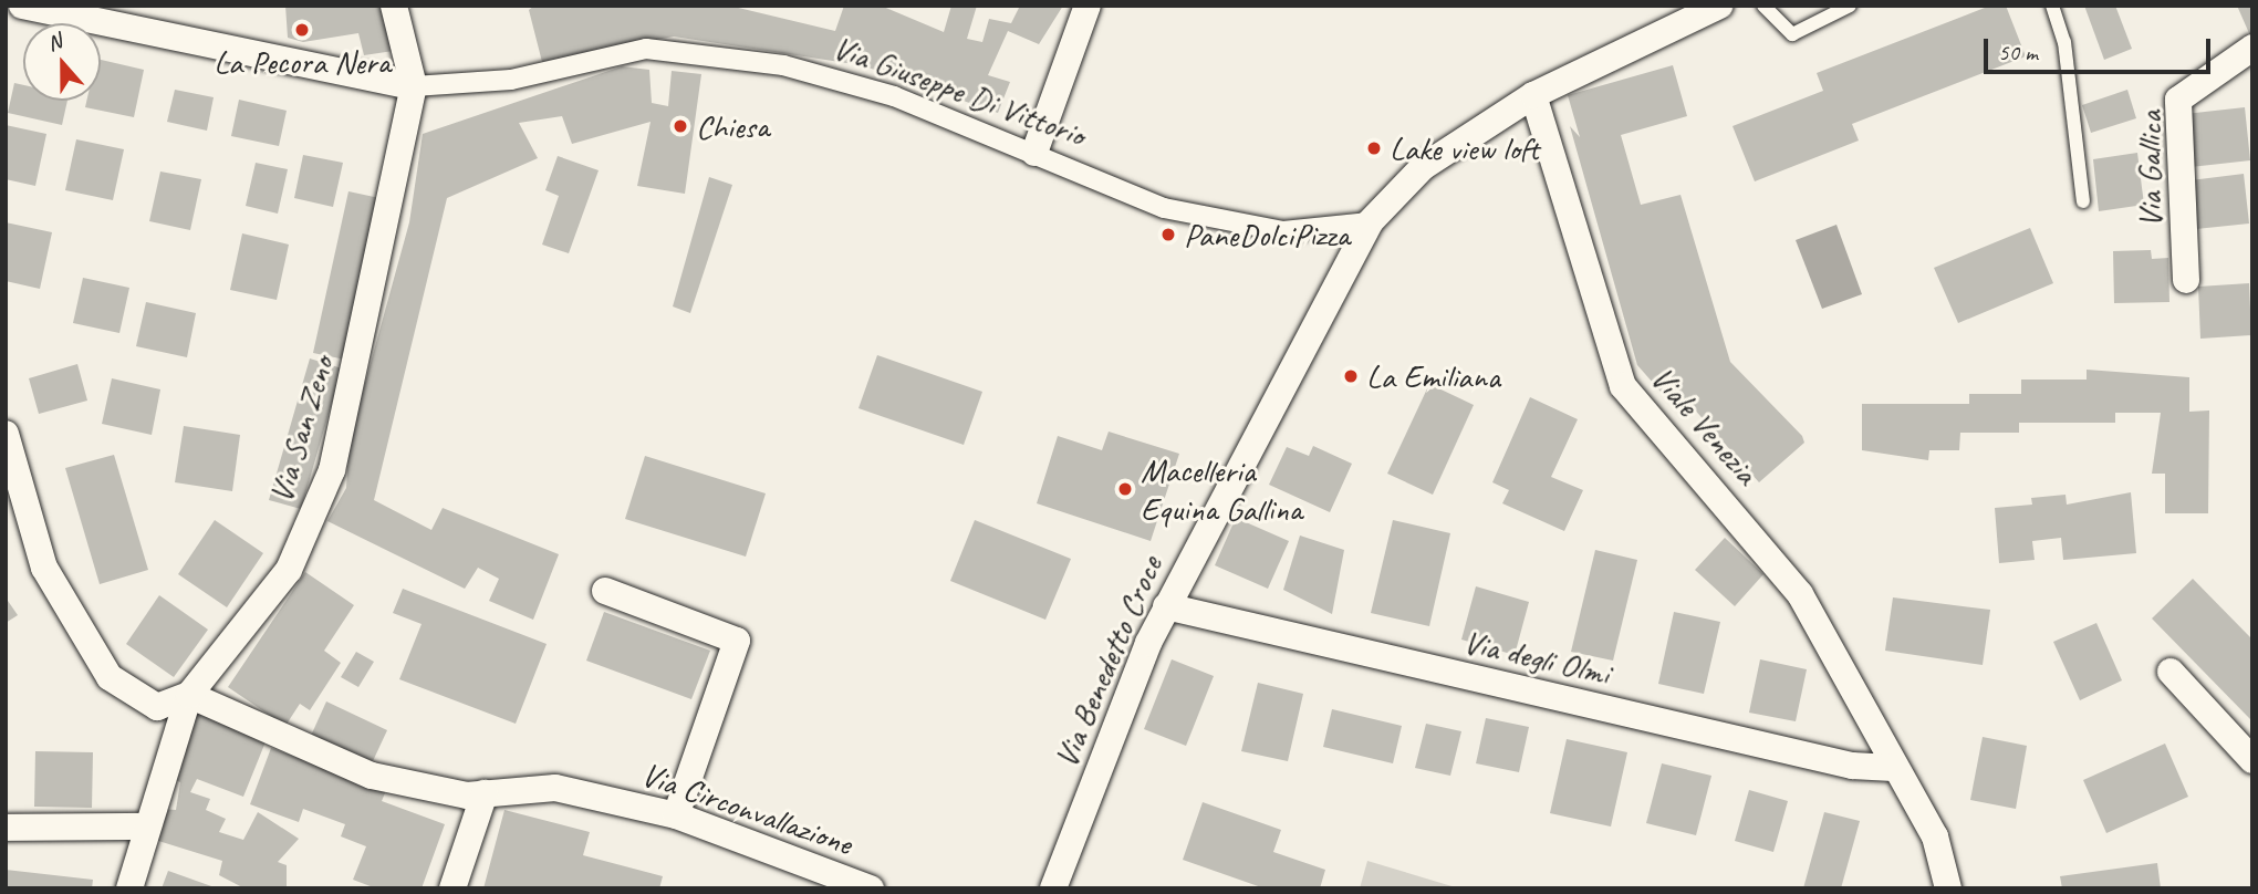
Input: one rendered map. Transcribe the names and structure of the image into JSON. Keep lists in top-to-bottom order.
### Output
{
  "streets": {
    "street": [
      "Via Giuseppe Di Vittorio",
      "Via Gallica",
      "Viale Venezia",
      "Via San Zeno",
      "Via degli Olmi",
      "Via Benedetto Croce",
      "Via Circonvallazione"
    ]
  },
  "crossings": [
    ["Via Giuseppe Di Vittorio", "Via San Zeno"],
    ["Via Giuseppe Di Vittorio", "Via Benedetto Croce"],
    ["Viale Venezia", "Via degli Olmi"],
    ["Via San Zeno", "Via Circonvallazione"],
    ["Via degli Olmi", "Via Benedetto Croce"]
  ],
  "places": [
    "La Pecora Nera",
    "Chiesa",
    "Lake view loft",
    "PaneDolciPizza",
    "La Emiliana",
    "Macelleria Equina Gallina"
  ],
  "scale_bar": "50 m",
  "north": "top"
}
